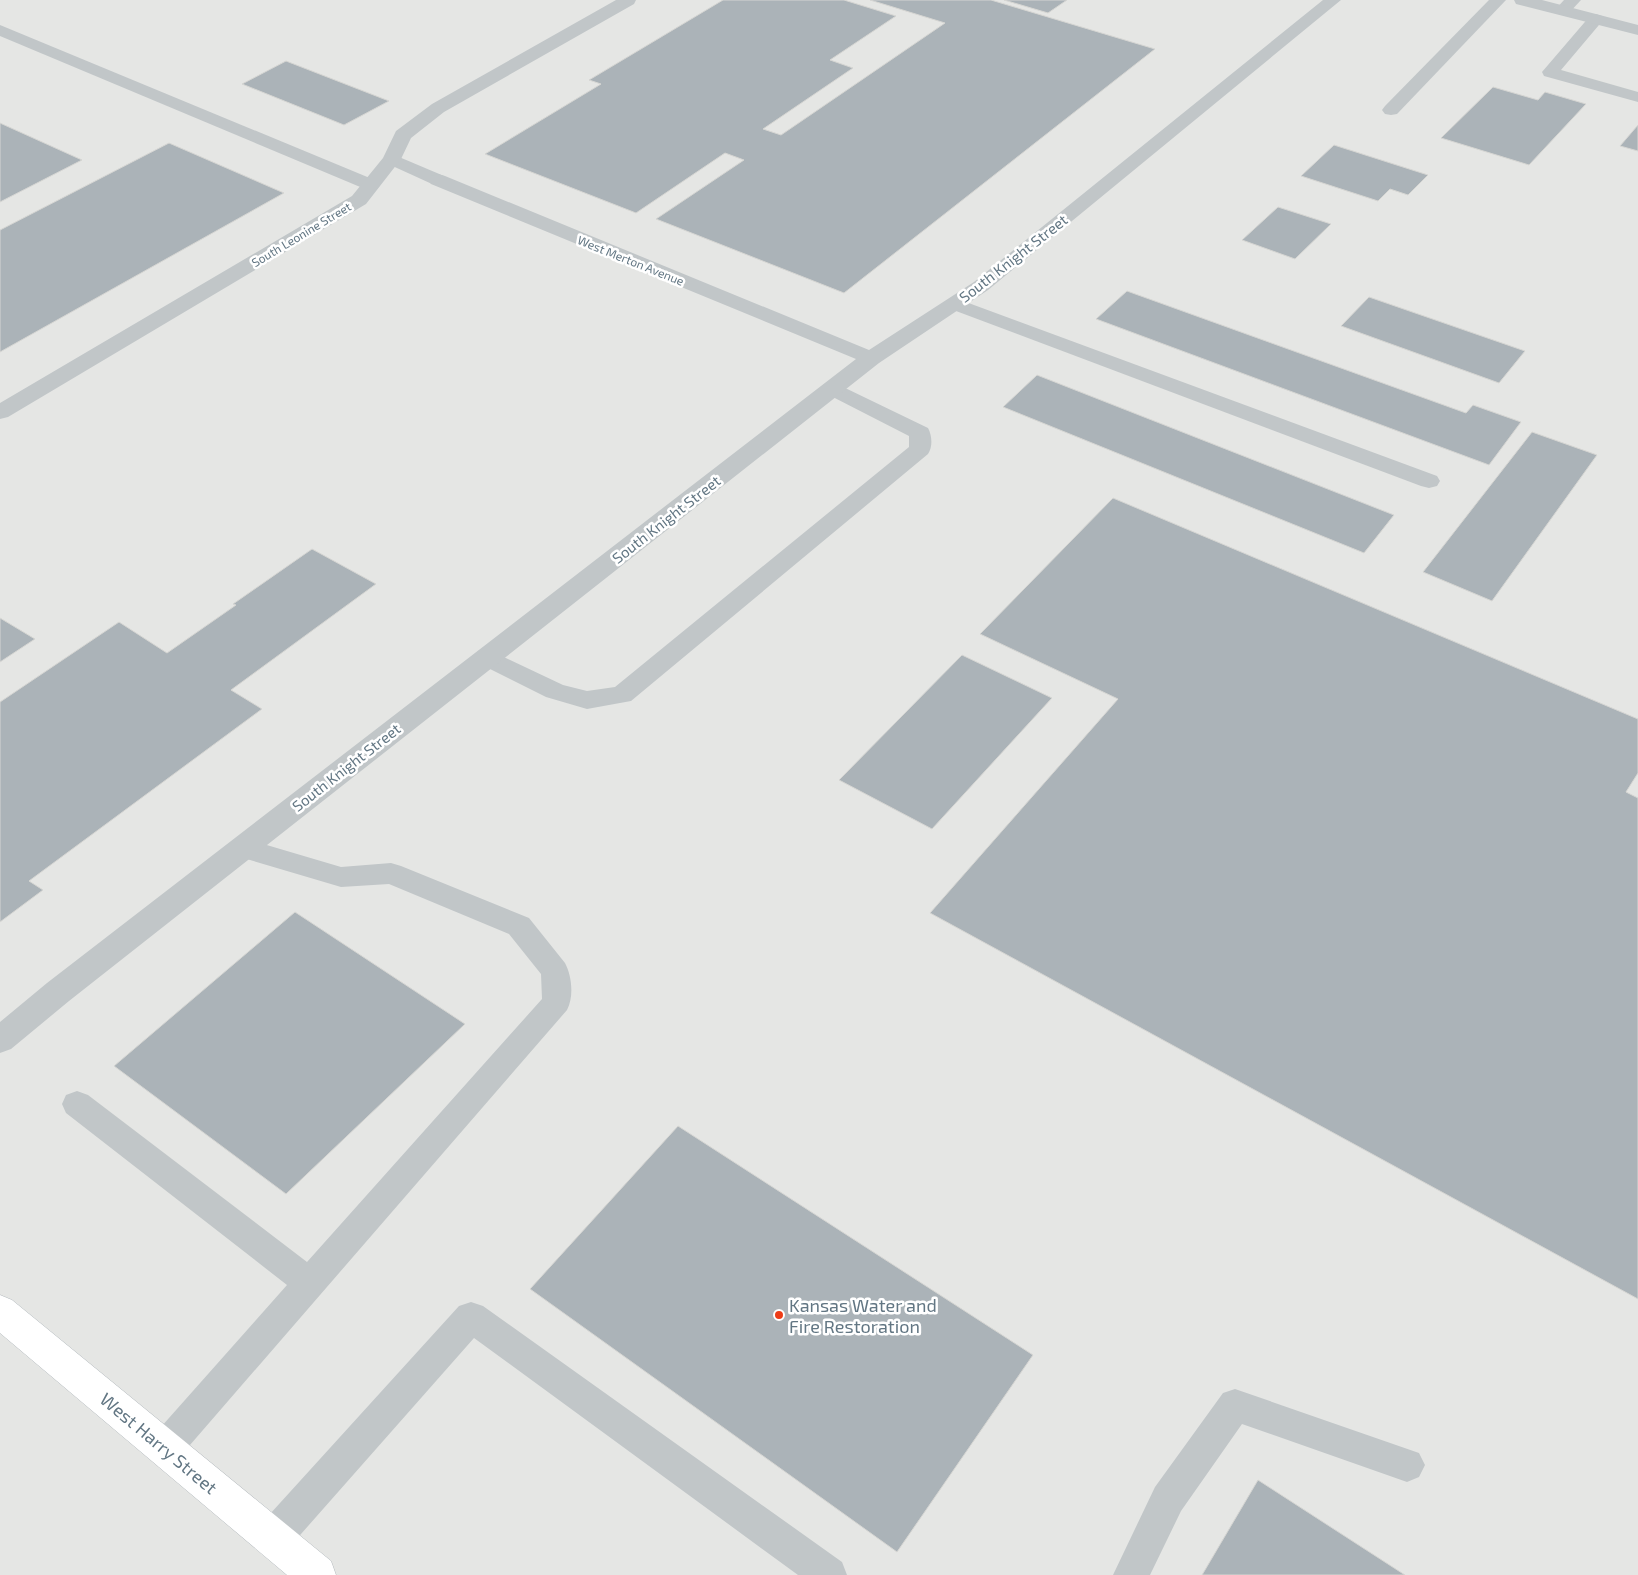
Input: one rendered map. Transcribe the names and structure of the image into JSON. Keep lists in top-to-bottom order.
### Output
{
  "streets": {
    "street": [
      "South Leonine Street",
      "South Knight Street",
      "West Merton Avenue",
      "West Harry Street"
    ]
  },
  "crossings": [
    ["South Leonine Street", "West Merton Avenue"],
    ["South Knight Street", "West Merton Avenue"]
  ],
  "places": ["Kansas Water and Fire Restoration"]
}
